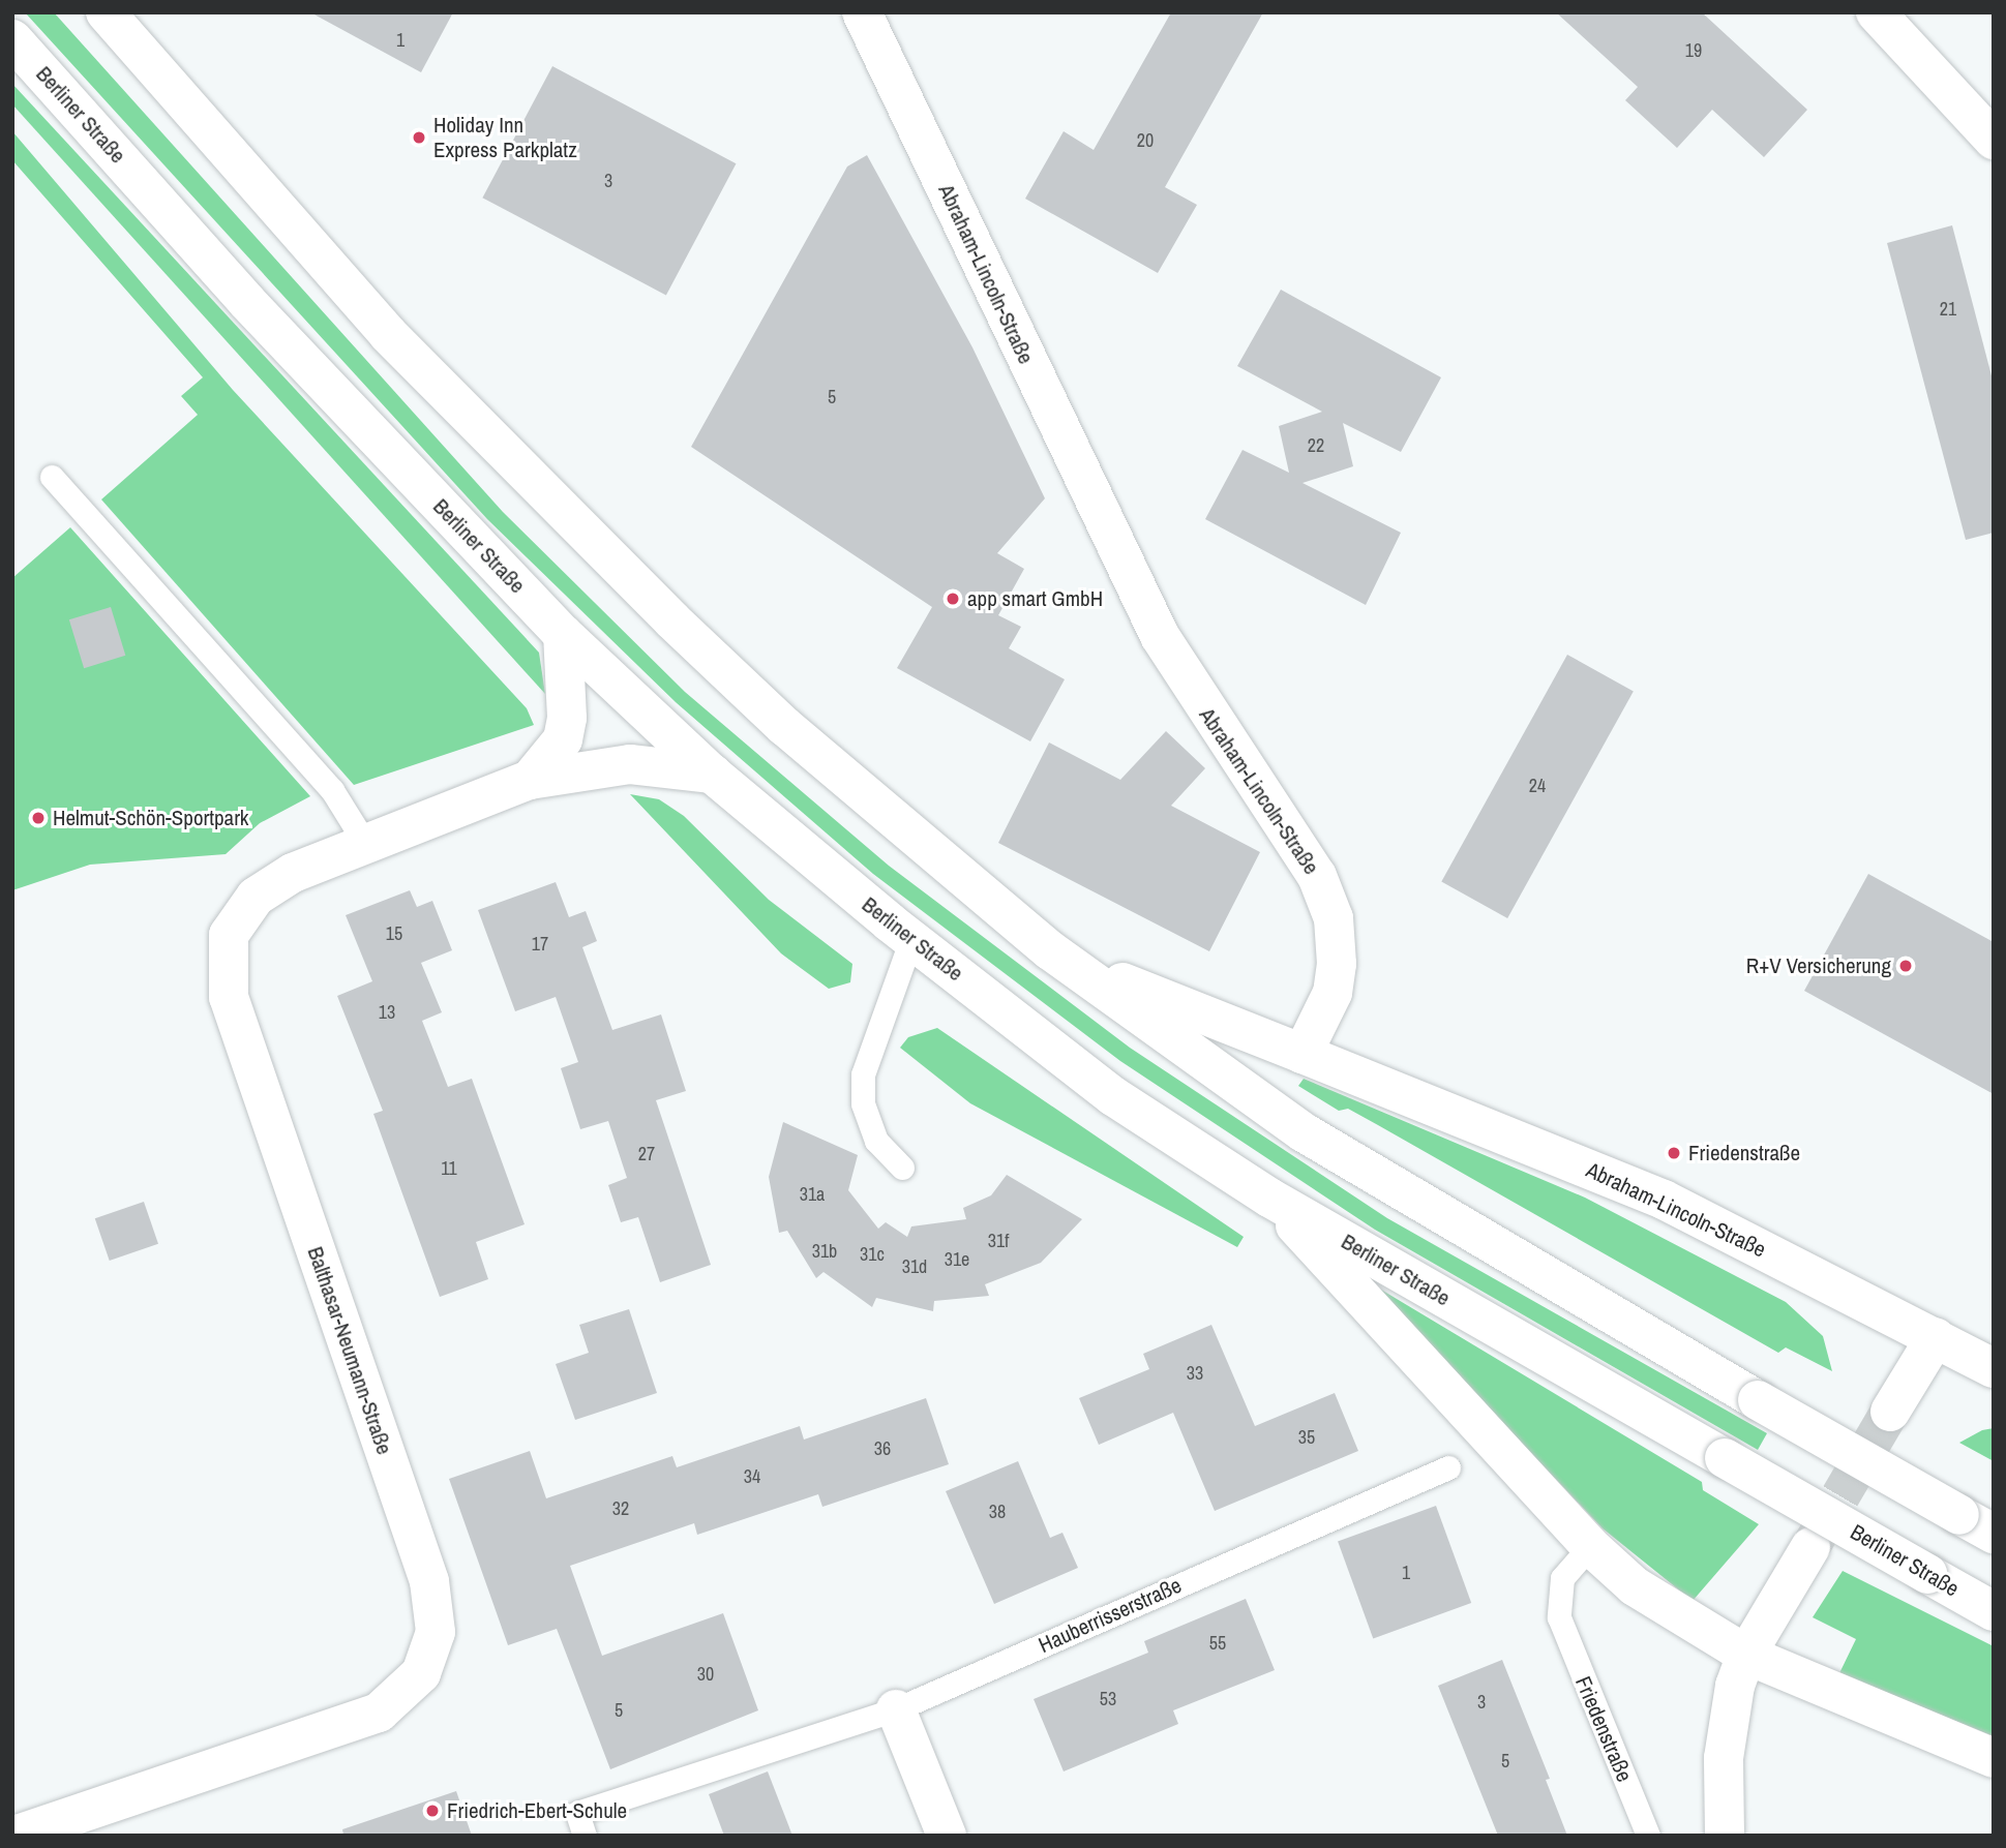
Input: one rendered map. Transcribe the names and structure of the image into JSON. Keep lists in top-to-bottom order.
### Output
{
  "streets": {
    "main road": ["Berliner Straße", "Abraham-Lincoln-Straße", "Balthasar-Neumann-Straße"],
    "lane": ["Hauberrisserstraße", "Friedenstraße"]
  },
  "crossings": [
    ["Berliner Straße", "Balthasar-Neumann-Straße"]
  ],
  "places": [
    "Holiday Inn Express Parkplatz",
    "app smart GmbH",
    "Helmut-Schön-Sportpark",
    "R+V Versicherung",
    "Friedenstraße",
    "Friedrich-Ebert-Schule"
  ],
  "house_numbers": [
    "1",
    "19",
    "20",
    "3",
    "21",
    "5",
    "22",
    "24",
    "15",
    "17",
    "13",
    "27",
    "11",
    "31a",
    "31f",
    "31b",
    "31c",
    "31e",
    "31d",
    "33",
    "35",
    "36",
    "34",
    "32",
    "38",
    "1",
    "55",
    "30",
    "53",
    "3",
    "5",
    "5"
  ]
}
